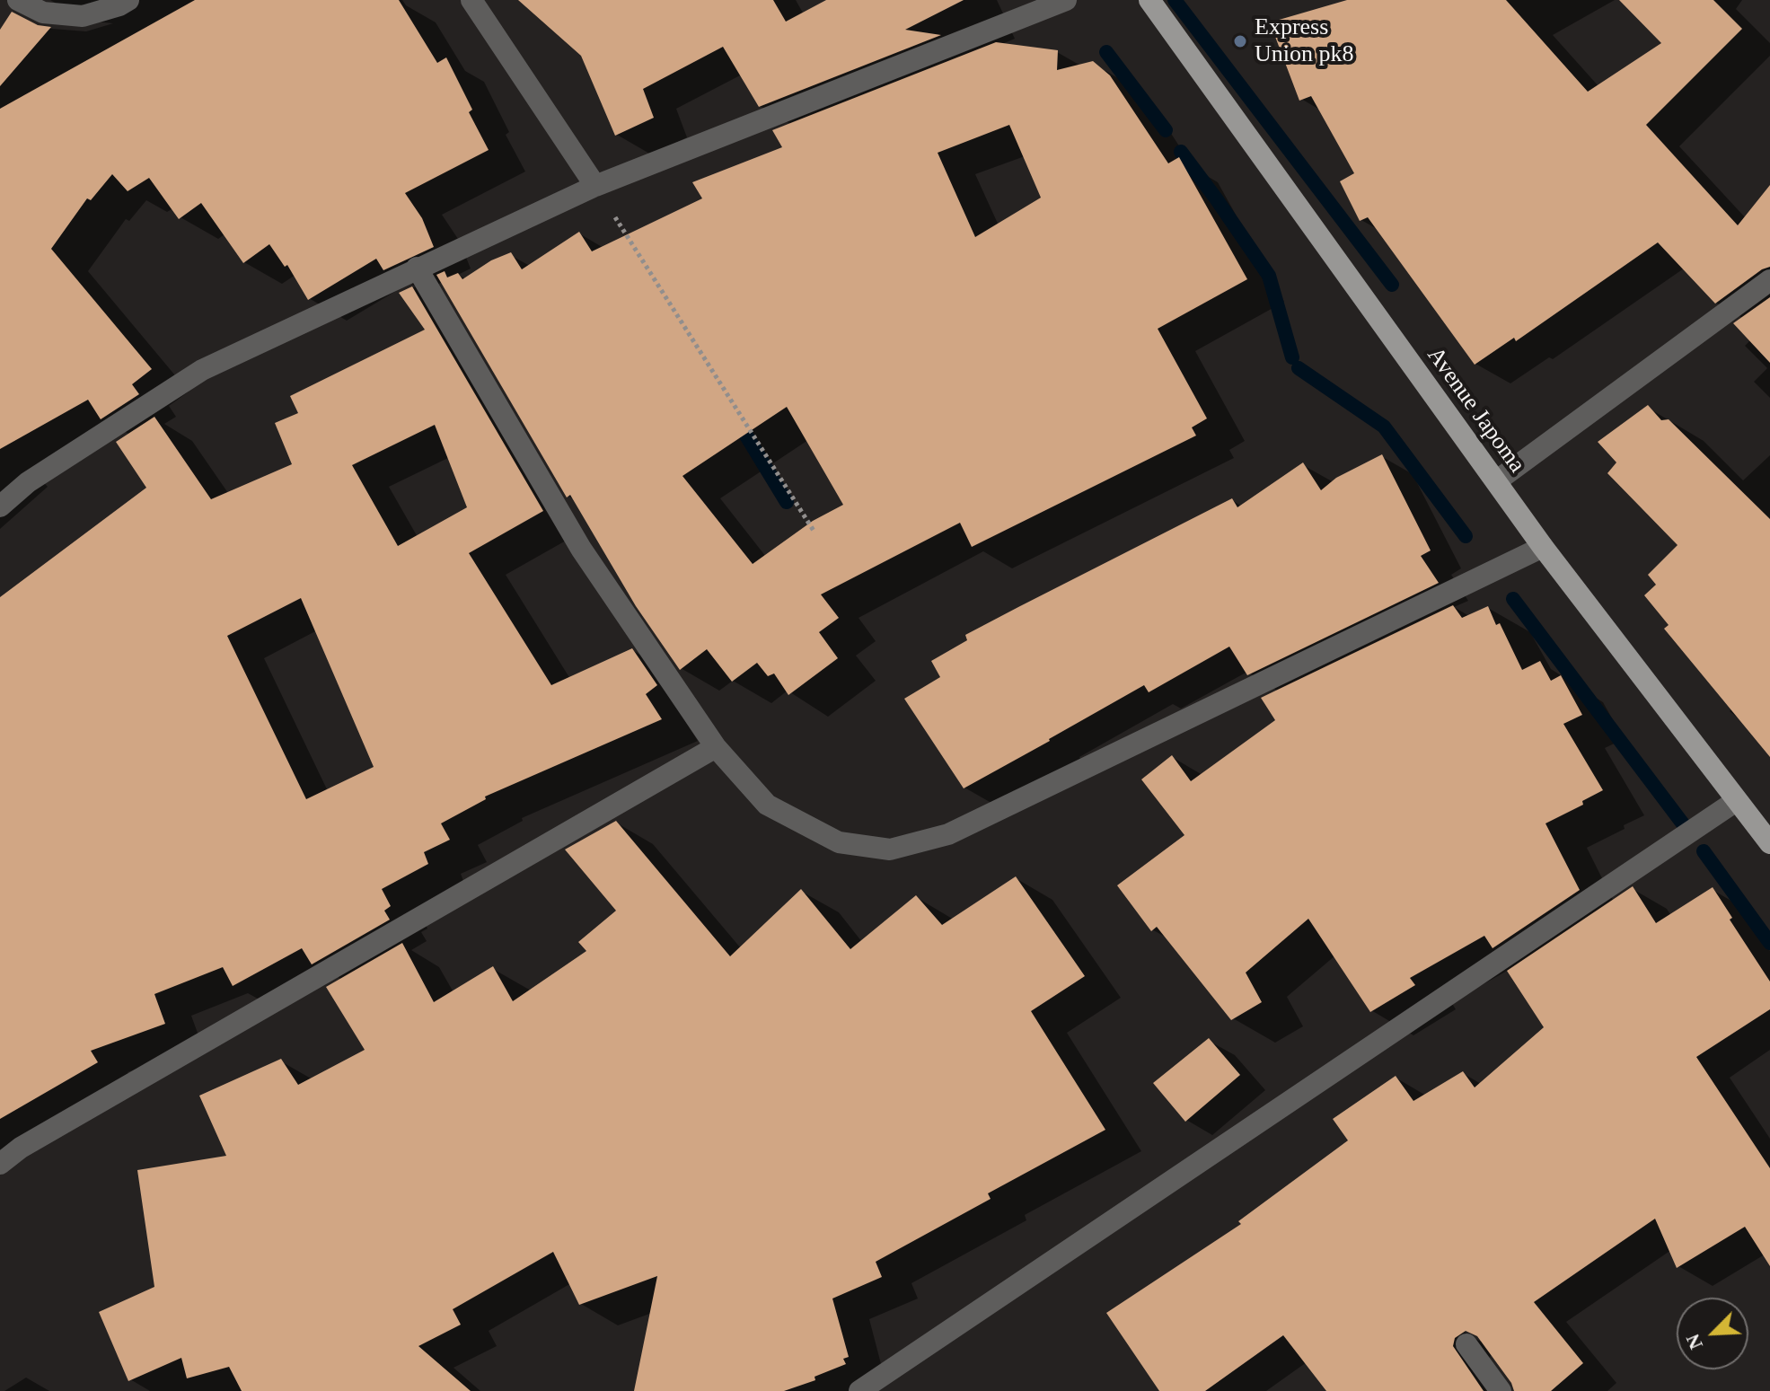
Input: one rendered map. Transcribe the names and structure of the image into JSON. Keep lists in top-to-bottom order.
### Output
{
  "streets": {
    "main road": ["Avenue Japoma"]
  },
  "places": ["Express Union pk8"],
  "north": "bottom left"
}
